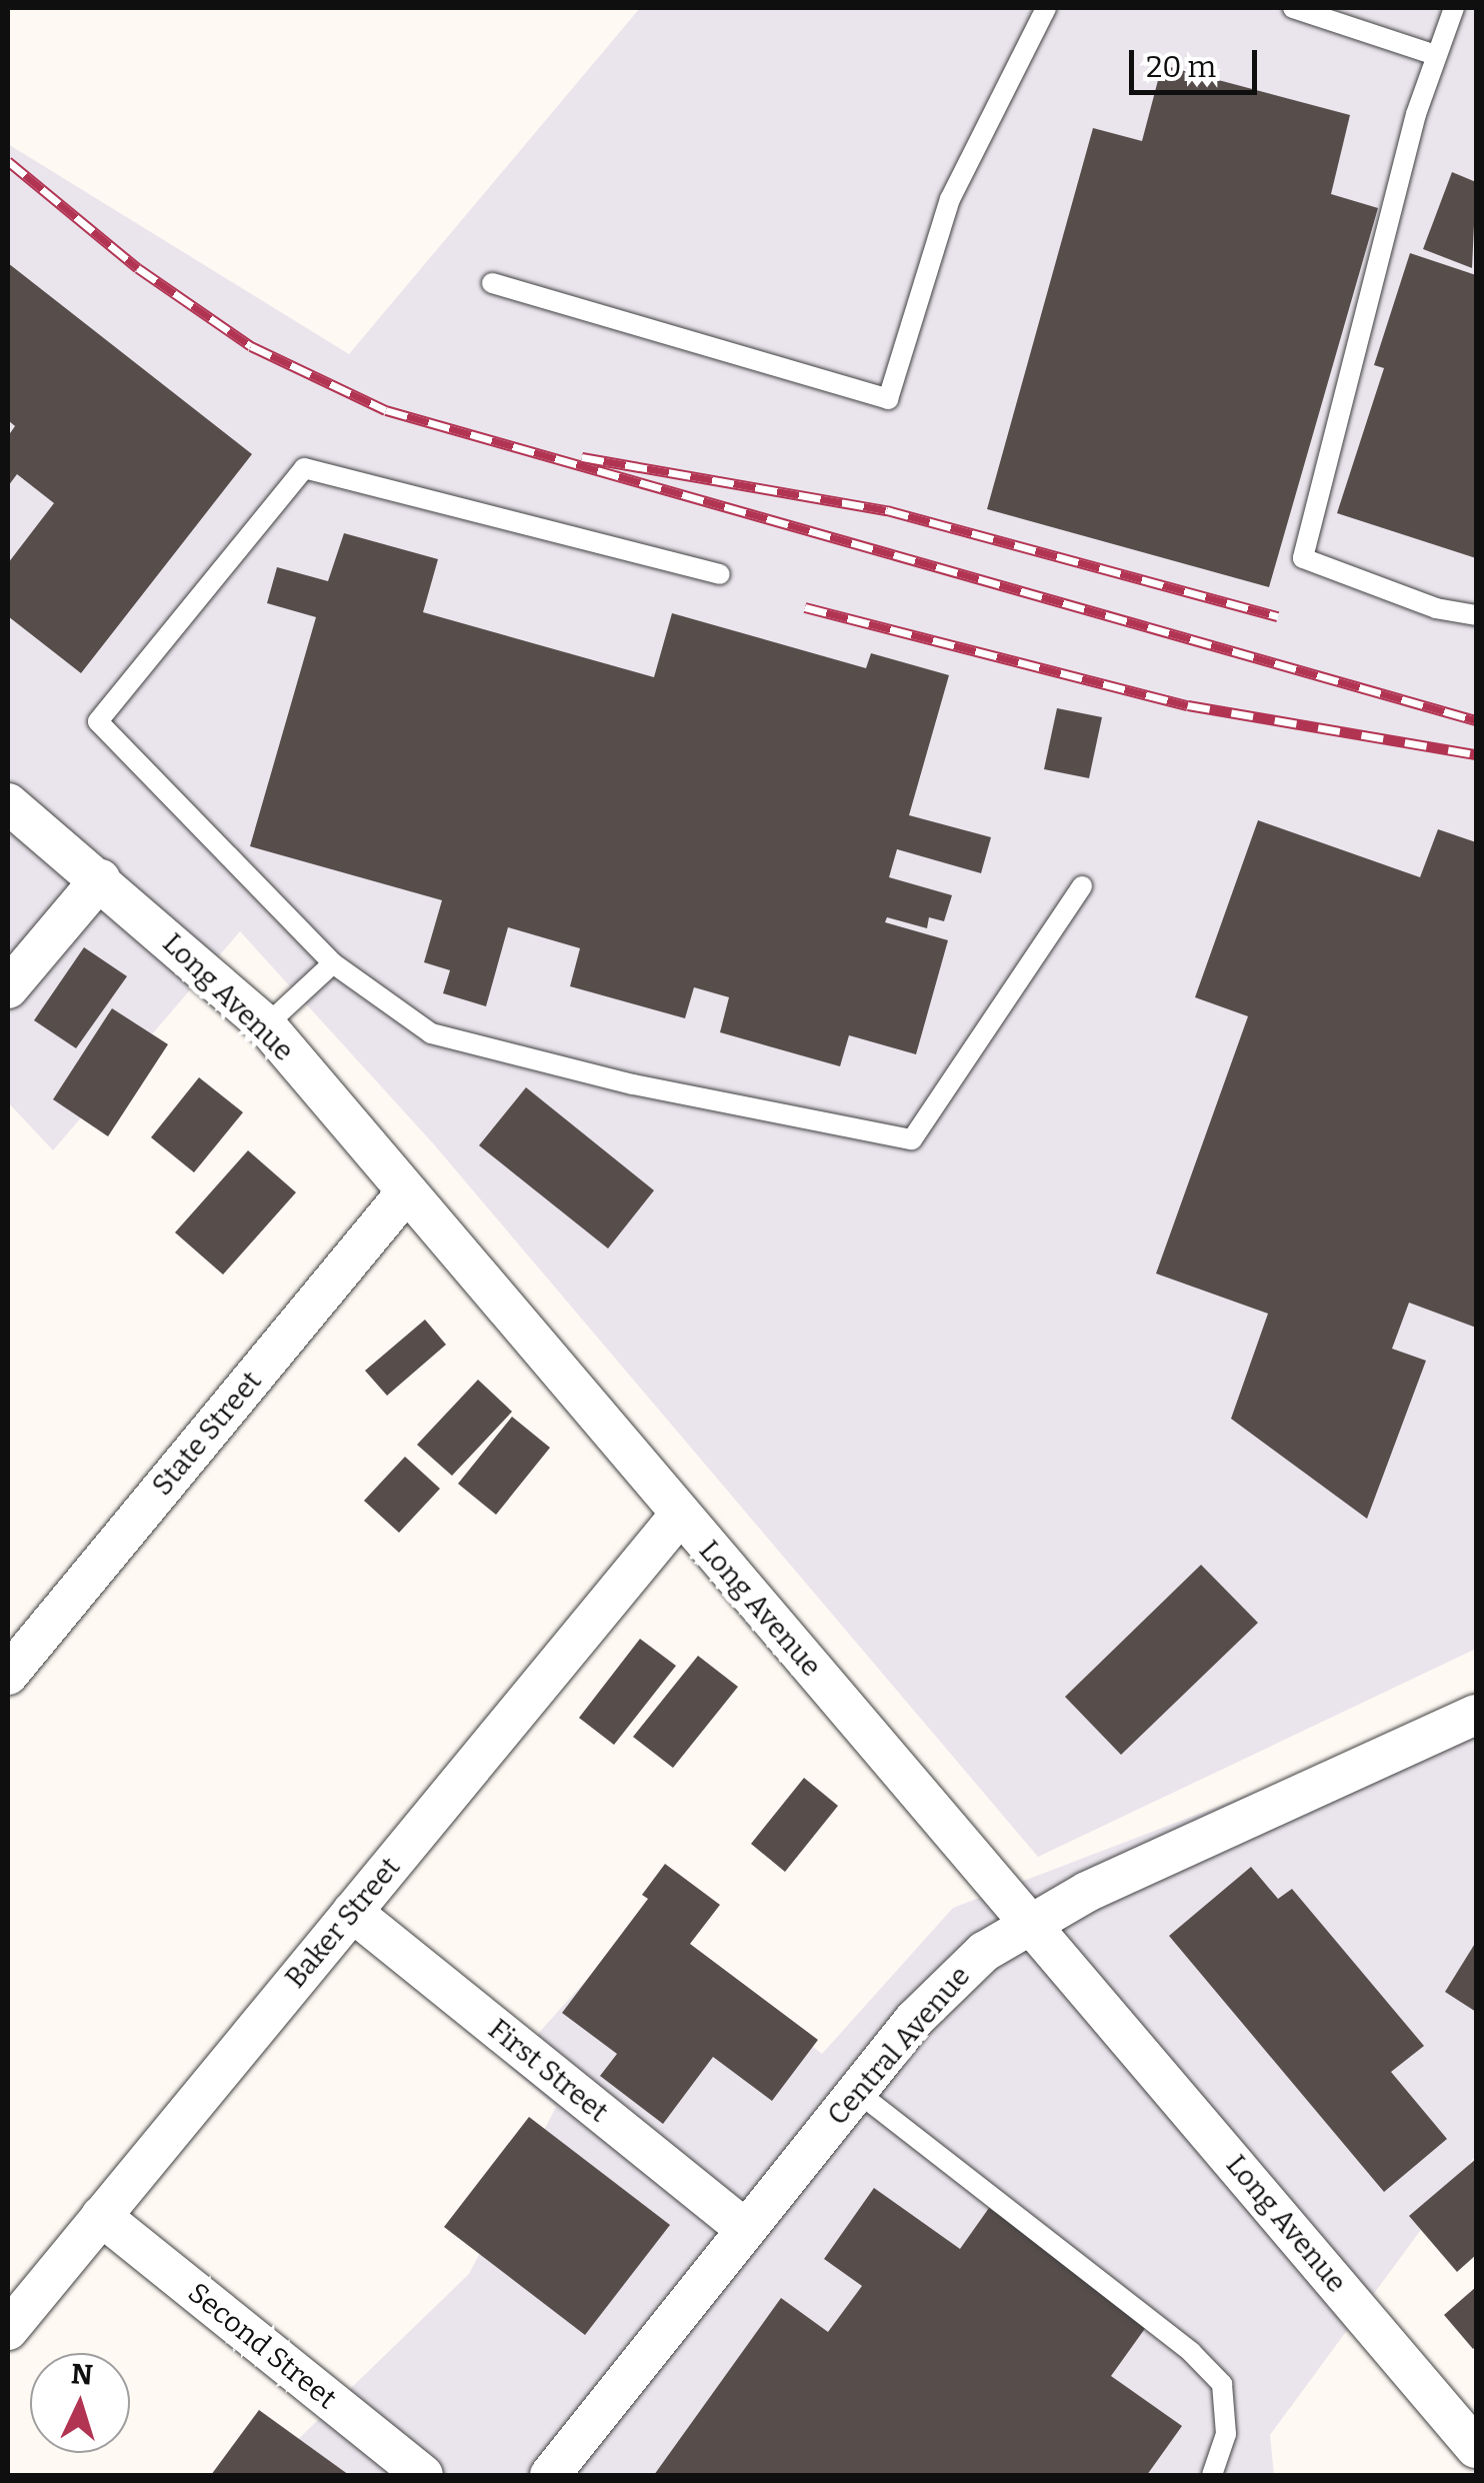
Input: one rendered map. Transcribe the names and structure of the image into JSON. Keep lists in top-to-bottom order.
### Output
{
  "streets": {
    "street": [
      "Long Avenue",
      "State Street",
      "Baker Street",
      "Central Avenue",
      "First Street",
      "Second Street"
    ]
  },
  "crossings": [
    ["Long Avenue", "State Street"],
    ["Long Avenue", "Baker Street"],
    ["Long Avenue", "Central Avenue"],
    ["Baker Street", "First Street"],
    ["Baker Street", "Second Street"],
    ["Central Avenue", "First Street"]
  ],
  "scale_bar": "20 m",
  "north": "top"
}
